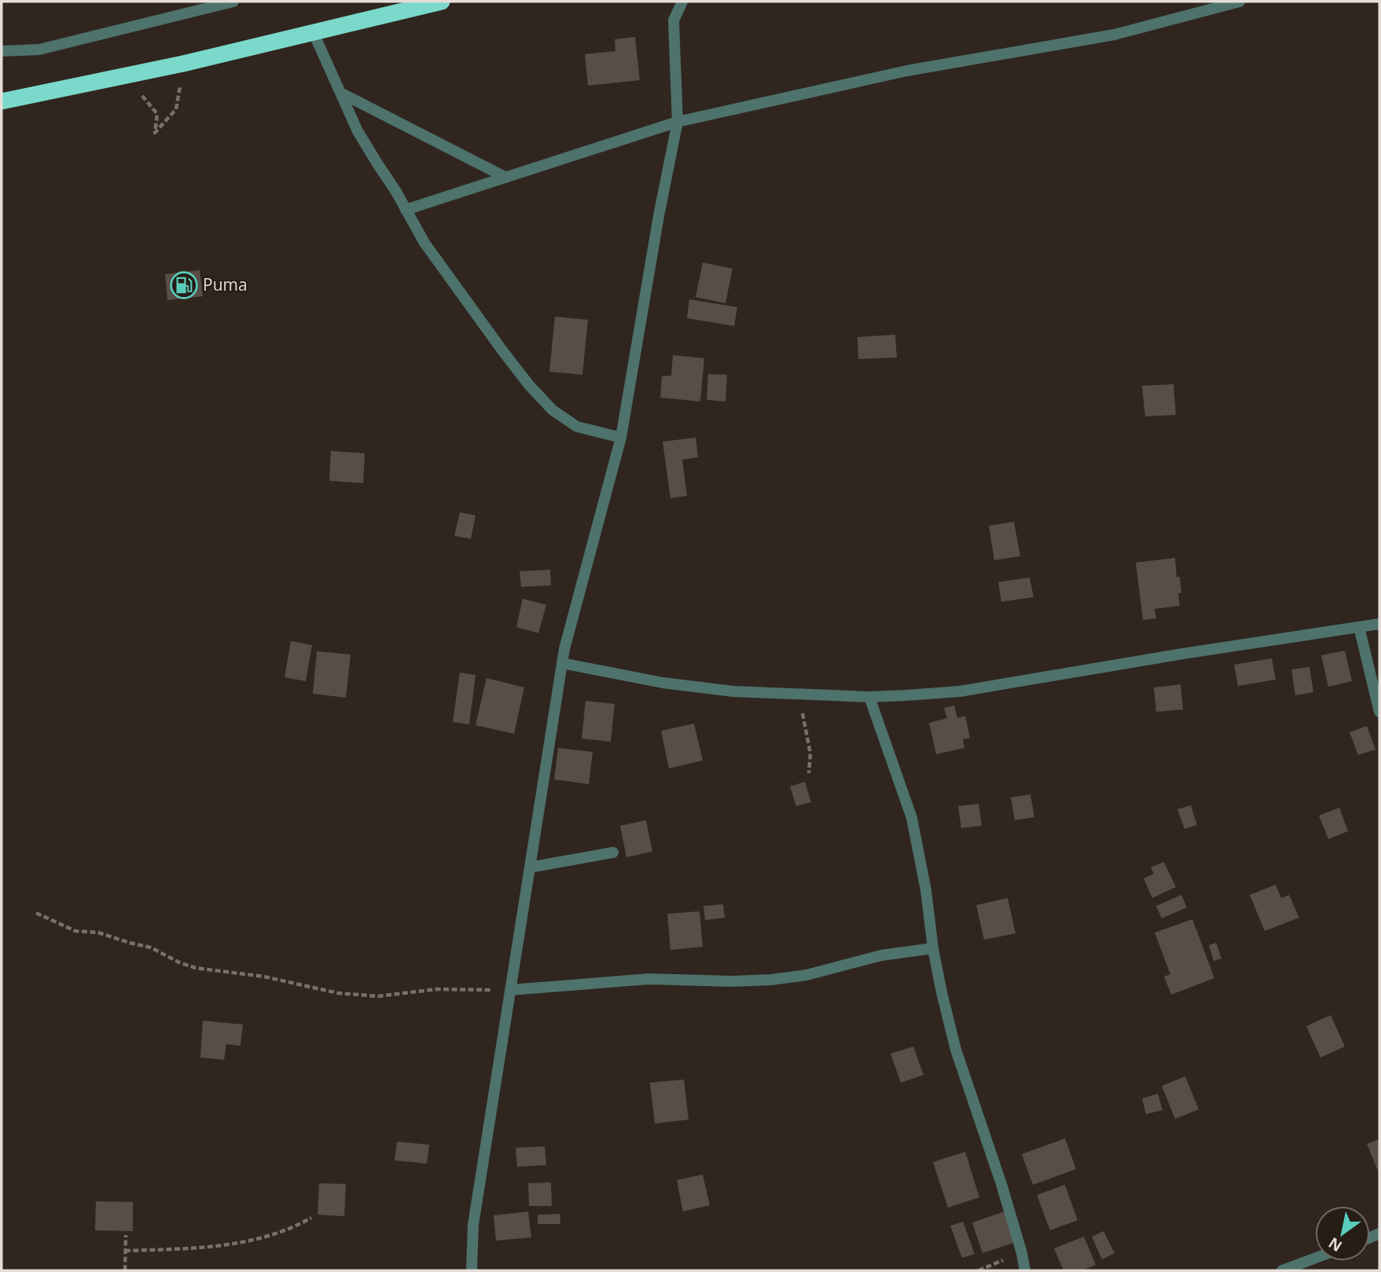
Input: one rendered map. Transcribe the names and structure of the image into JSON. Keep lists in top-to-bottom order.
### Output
{
  "places": {
    "fuel station": ["Puma"]
  },
  "north": "bottom left"
}
